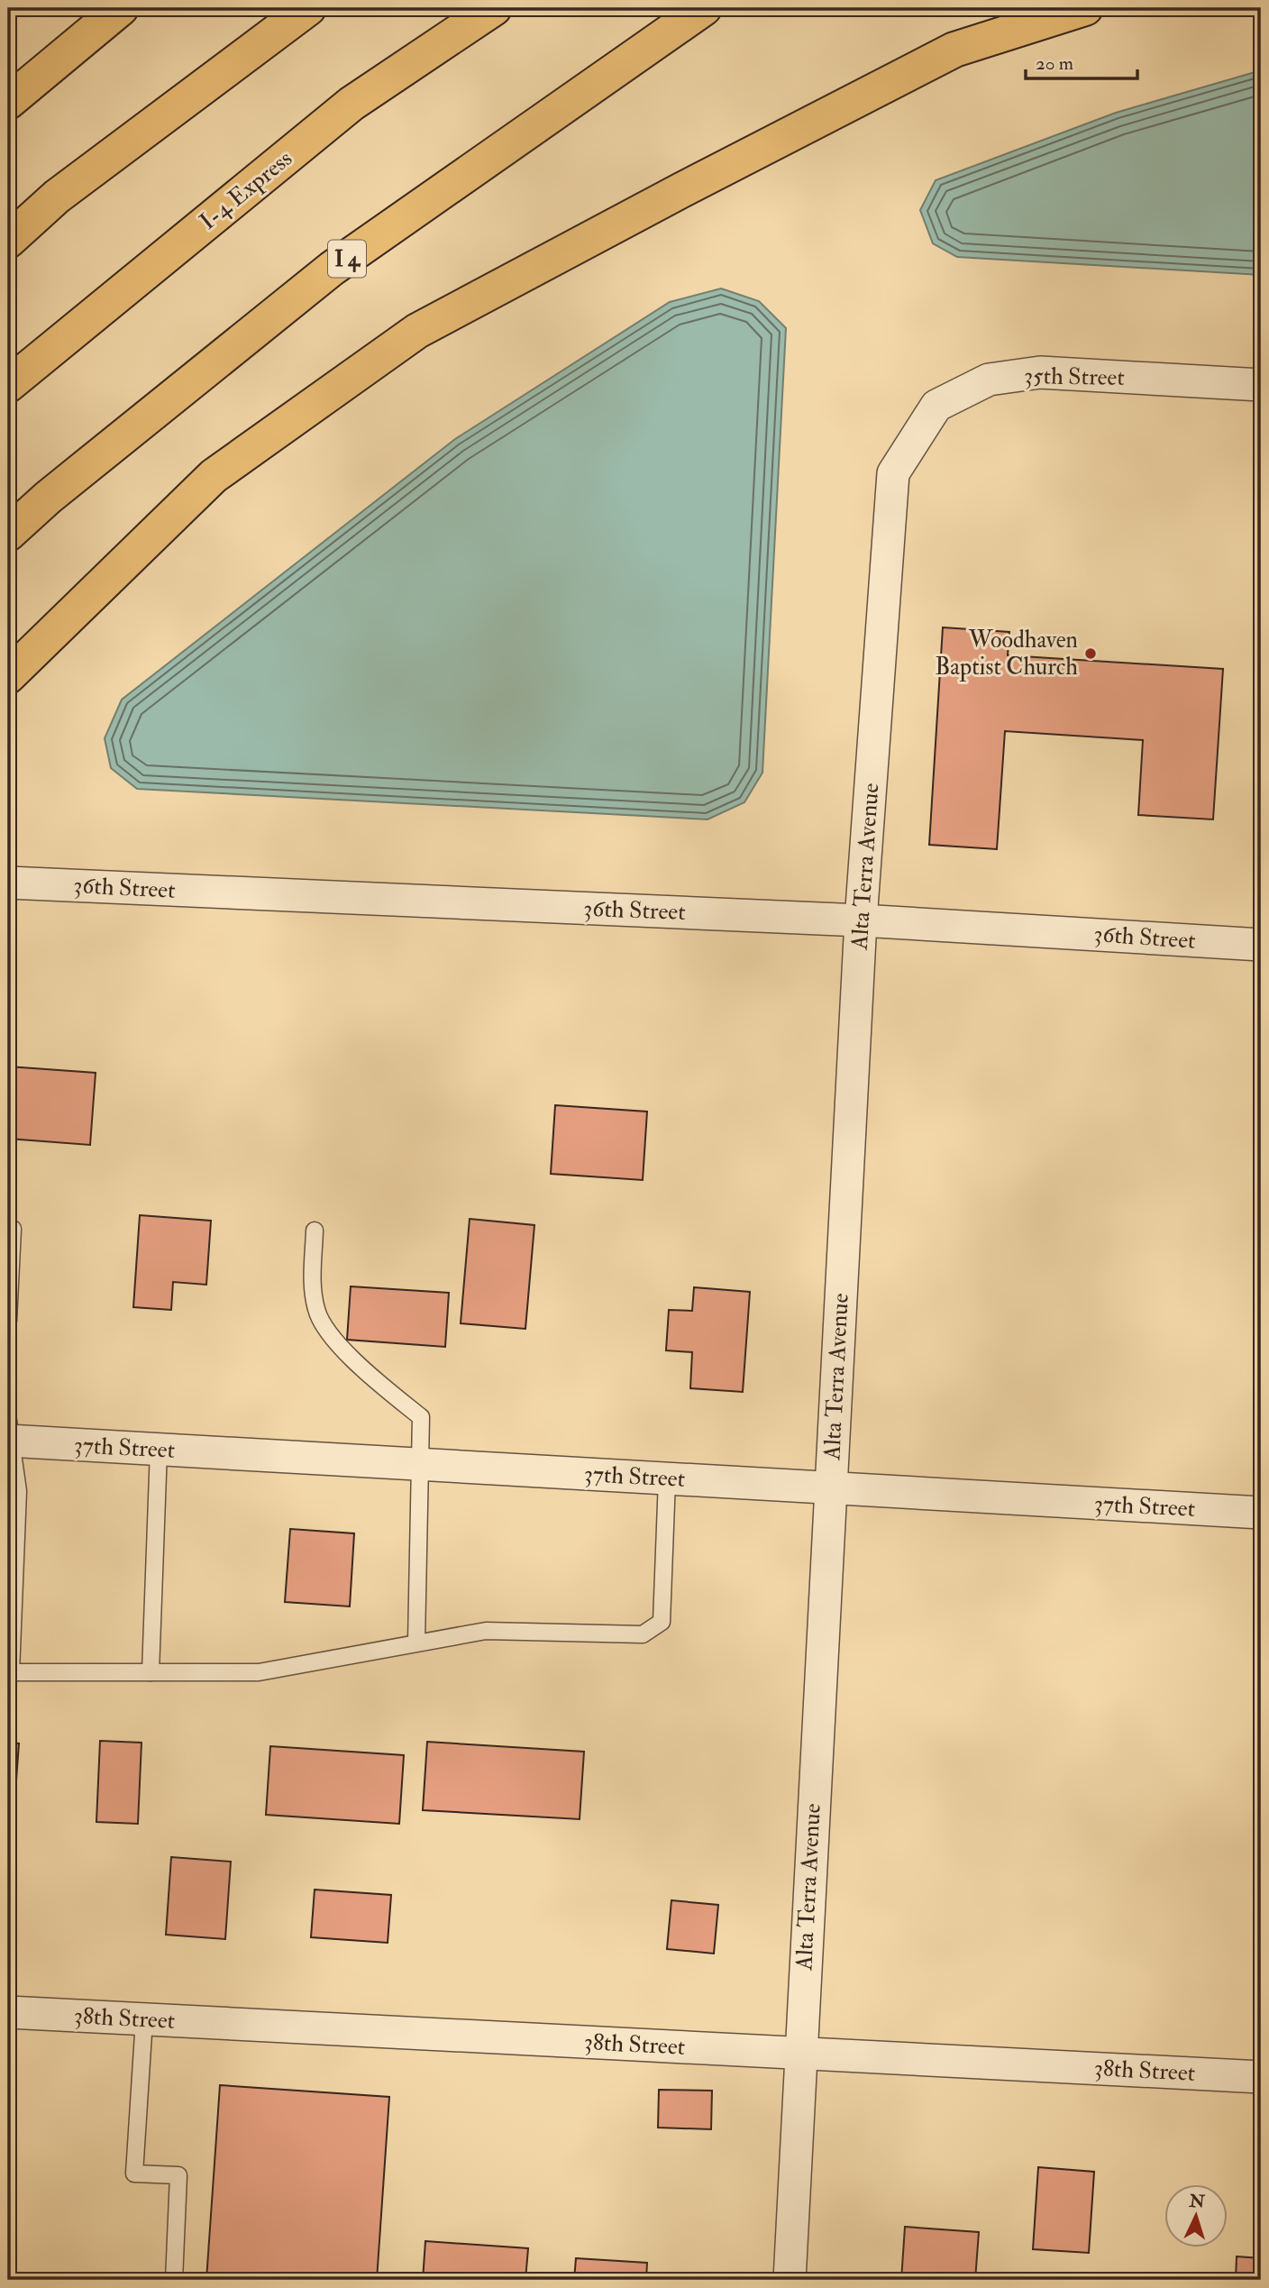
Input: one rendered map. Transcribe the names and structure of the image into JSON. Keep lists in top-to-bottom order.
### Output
{
  "streets": {
    "highway": ["I-4 Express", "I 4"],
    "street": [
      "35th Street",
      "Alta Terra Avenue",
      "36th Street",
      "37th Street",
      "38th Street"
    ]
  },
  "crossings": [
    ["35th Street", "Alta Terra Avenue"],
    ["Alta Terra Avenue", "36th Street"],
    ["Alta Terra Avenue", "37th Street"],
    ["Alta Terra Avenue", "38th Street"]
  ],
  "places": ["Woodhaven Baptist Church"],
  "scale_bar": "20 m",
  "north": "top"
}
